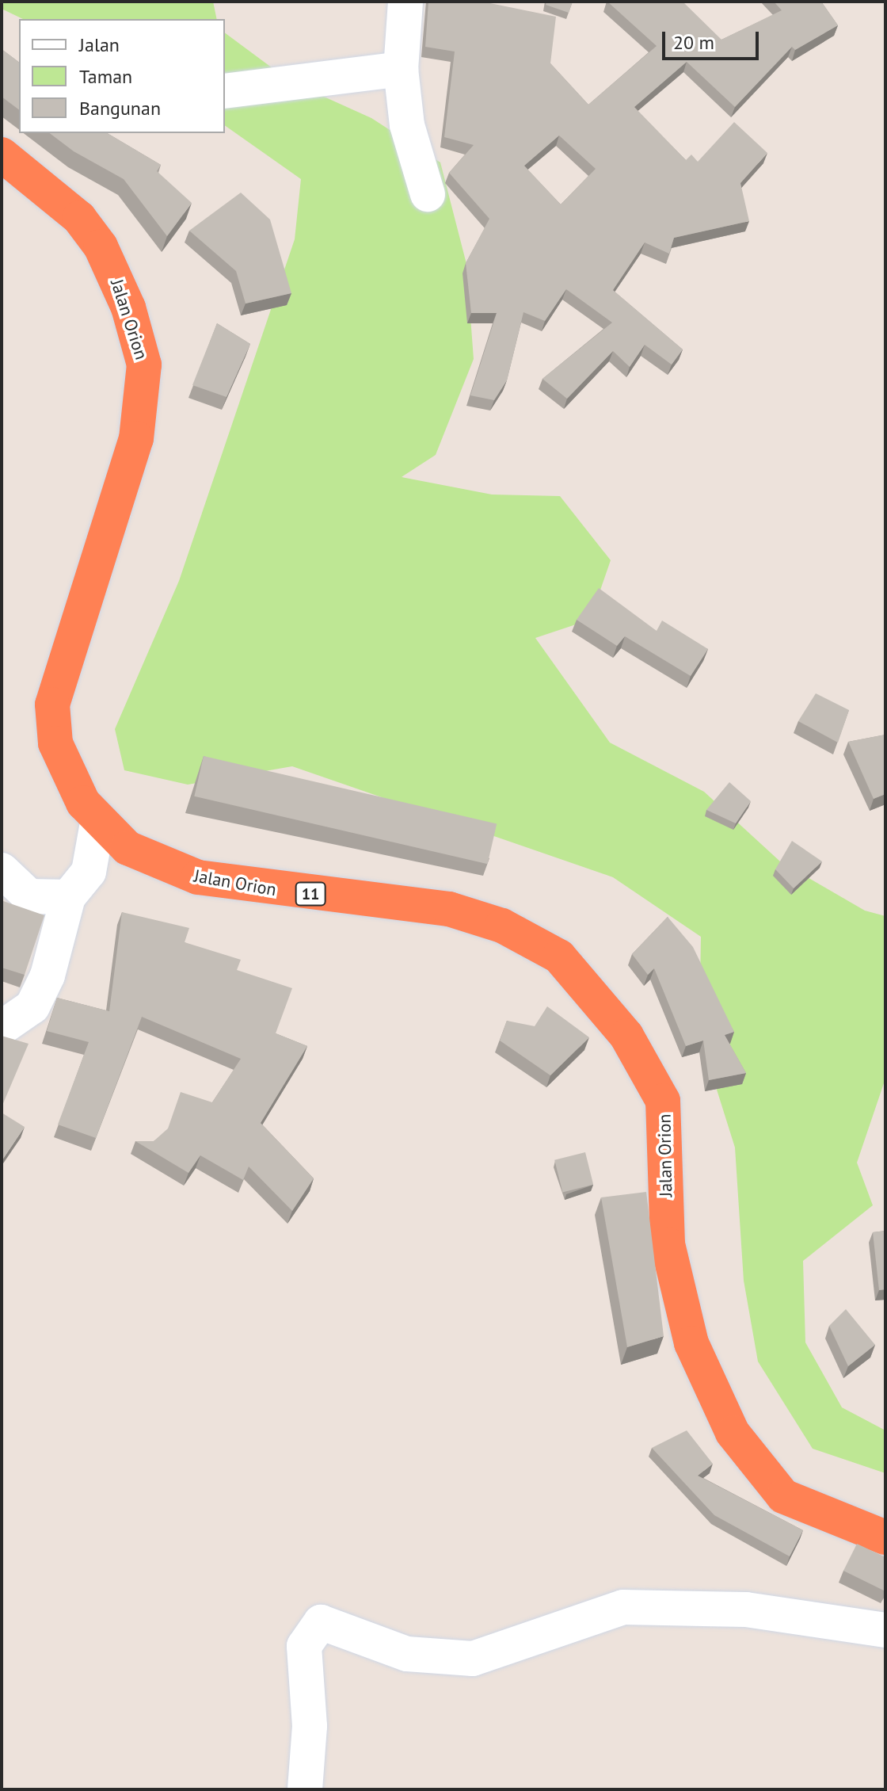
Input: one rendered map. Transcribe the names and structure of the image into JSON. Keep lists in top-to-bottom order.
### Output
{
  "streets": {
    "highway": ["Jalan Orion", "11"]
  },
  "legend": ["Jalan", "Taman", "Bangunan"],
  "scale_bar": "20 m"
}
